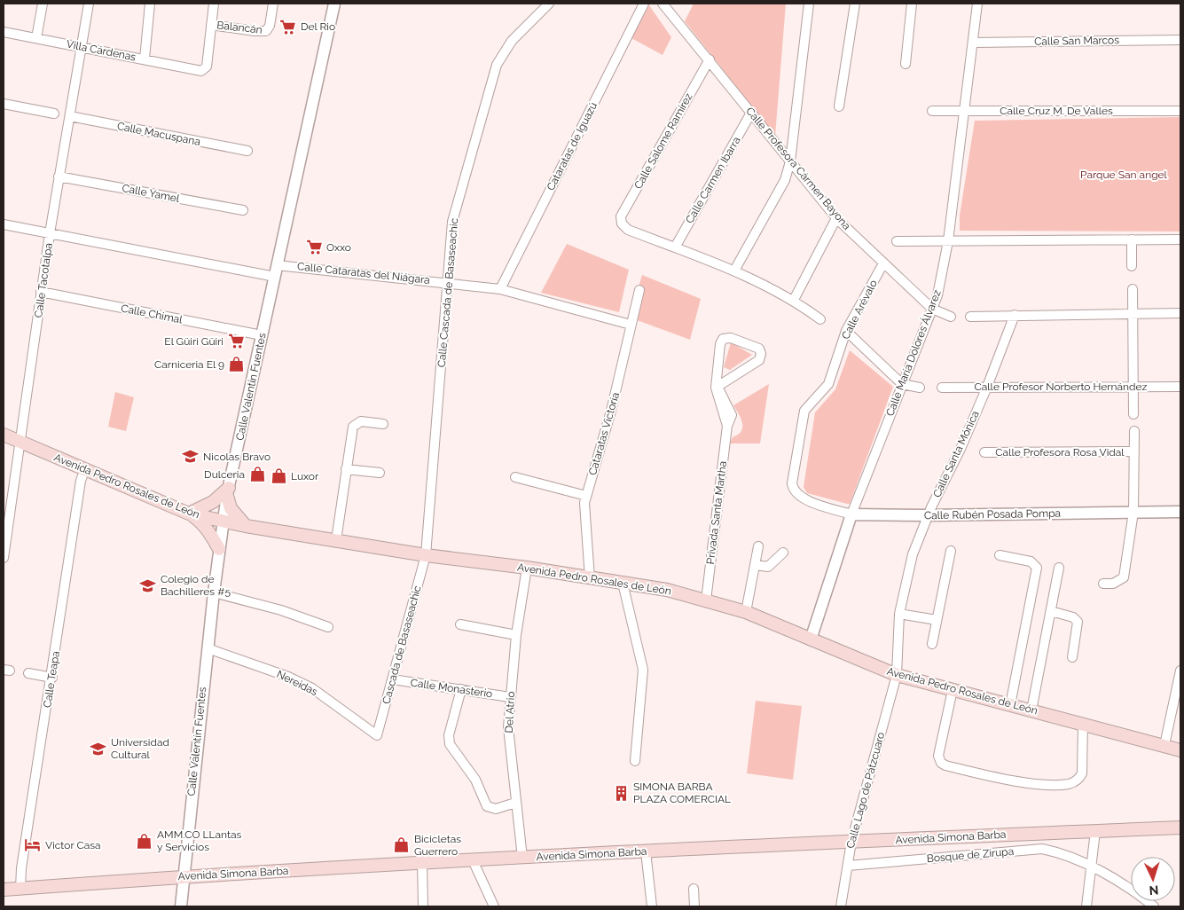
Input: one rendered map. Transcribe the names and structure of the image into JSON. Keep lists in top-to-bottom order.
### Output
{
  "streets": {
    "main road": ["Avenida Pedro Rosales de León", "Avenida Simona Barba"],
    "street": [
      "Balancán",
      "Calle San Marcos",
      "Villa Cárdenas",
      "Calle Cruz M. De Valles",
      "Calle Macuspana",
      "Calle Salome Ramírez",
      "Cataratas de Iguazú",
      "Calle Profesora Cármen Bayona",
      "Calle Carmen Ibarra",
      "Calle Yamel",
      "Calle Cataratas del Niágara",
      "Calle Tacotalpa",
      "Calle Cascada de Basaseachic",
      "Calle Arévalo",
      "Calle Chimal",
      "Calle María Dolores Álvarez",
      "Calle Valentín Fuentes",
      "Calle Profesor Norberto Hernández",
      "Cataratas Victoria",
      "Calle Profesora Rosa Vidal",
      "Calle Santa Mónica",
      "Privada Santa Martha",
      "Calle Rubén Posada Pompa",
      "Cascada de Basaseachic",
      "Calle Teapa",
      "Nereidas",
      "Calle Monasterio",
      "Del Atrio",
      "Calle Lago de Pátzcuaro",
      "Bosque de Zirupa"
    ]
  },
  "crossings": [
    ["Balancán", "Villa Cárdenas"],
    ["Calle San Marcos", "Calle María Dolores Álvarez"],
    ["Villa Cárdenas", "Calle Tacotalpa"],
    ["Calle Cruz M. De Valles", "Calle María Dolores Álvarez"],
    ["Calle Macuspana", "Calle Tacotalpa"],
    ["Calle Salome Ramírez", "Calle Profesora Cármen Bayona"],
    ["Calle Salome Ramírez", "Calle Carmen Ibarra"],
    ["Cataratas de Iguazú", "Calle Cataratas del Niágara"],
    ["Calle Profesora Cármen Bayona", "Calle Carmen Ibarra"],
    ["Calle Profesora Cármen Bayona", "Calle Arévalo"],
    ["Calle Profesora Cármen Bayona", "Calle María Dolores Álvarez"],
    ["Calle Yamel", "Calle Tacotalpa"],
    ["Calle Cataratas del Niágara", "Calle Cascada de Basaseachic"],
    ["Calle Cataratas del Niágara", "Calle Valentín Fuentes"],
    ["Calle Cataratas del Niágara", "Cataratas Victoria"],
    ["Calle Tacotalpa", "Calle Chimal"],
    ["Calle Tacotalpa", "Avenida Pedro Rosales de León"],
    ["Calle Cascada de Basaseachic", "Avenida Pedro Rosales de León"],
    ["Calle Cascada de Basaseachic", "Cascada de Basaseachic"],
    ["Calle Arévalo", "Calle Rubén Posada Pompa"],
    ["Calle Chimal", "Calle Valentín Fuentes"],
    ["Calle María Dolores Álvarez", "Avenida Pedro Rosales de León"],
    ["Calle María Dolores Álvarez", "Calle Rubén Posada Pompa"],
    ["Calle Valentín Fuentes", "Avenida Pedro Rosales de León"],
    ["Calle Valentín Fuentes", "Nereidas"],
    ["Calle Valentín Fuentes", "Avenida Simona Barba"],
    ["Calle Profesor Norberto Hernández", "Calle Santa Mónica"],
    ["Cataratas Victoria", "Avenida Pedro Rosales de León"],
    ["Calle Santa Mónica", "Avenida Pedro Rosales de León"],
    ["Calle Santa Mónica", "Calle Rubén Posada Pompa"],
    ["Calle Santa Mónica", "Calle Lago de Pátzcuaro"],
    ["Avenida Pedro Rosales de León", "Privada Santa Martha"],
    ["Avenida Pedro Rosales de León", "Cascada de Basaseachic"],
    ["Avenida Pedro Rosales de León", "Calle Teapa"],
    ["Avenida Pedro Rosales de León", "Del Atrio"],
    ["Avenida Pedro Rosales de León", "Calle Lago de Pátzcuaro"],
    ["Cascada de Basaseachic", "Nereidas"],
    ["Cascada de Basaseachic", "Calle Monasterio"],
    ["Calle Teapa", "Avenida Simona Barba"],
    ["Calle Monasterio", "Del Atrio"],
    ["Del Atrio", "Avenida Simona Barba"],
    ["Calle Lago de Pátzcuaro", "Avenida Simona Barba"],
    ["Calle Lago de Pátzcuaro", "Bosque de Zirupa"]
  ],
  "parks": ["Parque San angel"],
  "places": {
    "supermarket": ["Del Rio", "Oxxo", "El Güiri Güiri"],
    "shop": [
      "Carniceria El 9",
      "Dulceria",
      "Luxor",
      "AMM.CO LLantas y Servicios",
      "Bicicletas Guerrero"
    ],
    "school or university": ["Nicolas Bravo", "Colegio de Bachilleres #5", "Universidad Cultural"],
    "building": ["SIMONA BARBA PLAZA COMERCIAL"],
    "hotel": ["Victor Casa"]
  },
  "north": "bottom"
}
